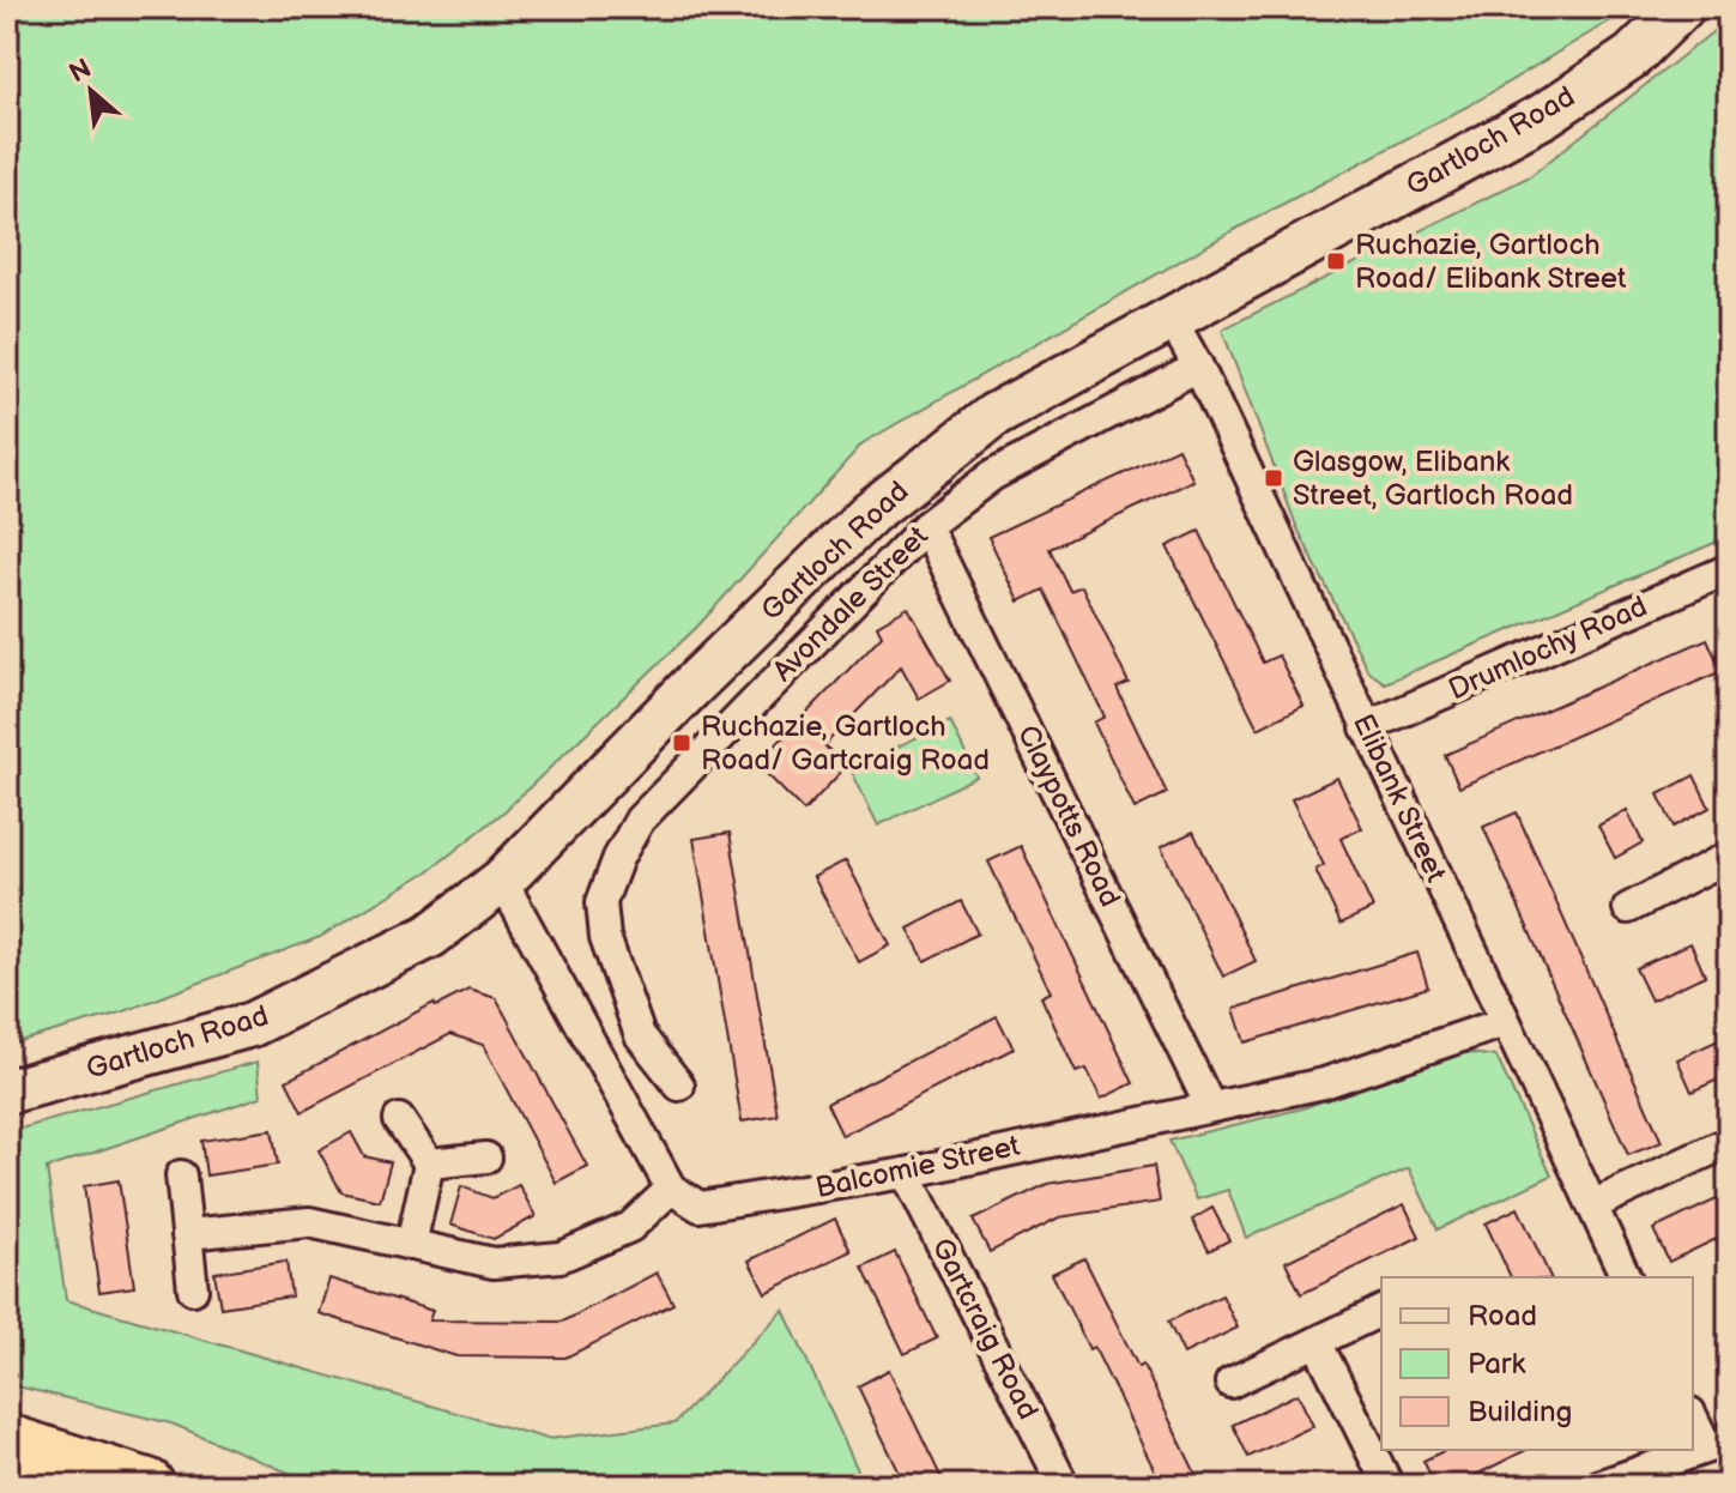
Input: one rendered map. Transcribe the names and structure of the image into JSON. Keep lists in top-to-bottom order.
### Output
{
  "streets": {
    "main road": ["Gartloch Road"],
    "street": [
      "Avondale Street",
      "Drumlochy Road",
      "Elibank Street",
      "Claypotts Road",
      "Balcomie Street",
      "Gartcraig Road"
    ]
  },
  "crossings": [
    ["Gartloch Road", "Elibank Street"],
    ["Avondale Street", "Elibank Street"],
    ["Avondale Street", "Claypotts Road"],
    ["Drumlochy Road", "Elibank Street"],
    ["Elibank Street", "Balcomie Street"],
    ["Claypotts Road", "Balcomie Street"],
    ["Balcomie Street", "Gartcraig Road"]
  ],
  "places": {
    "transit": ["Ruchazie, Gartloch Road/ Elibank Street", "Glasgow, Elibank Street, Gartloch Road", "Ruchazie, Gartloch Road/ Gartcraig Road"]
  },
  "legend": ["Road", "Park", "Building"],
  "north": "top left"
}
